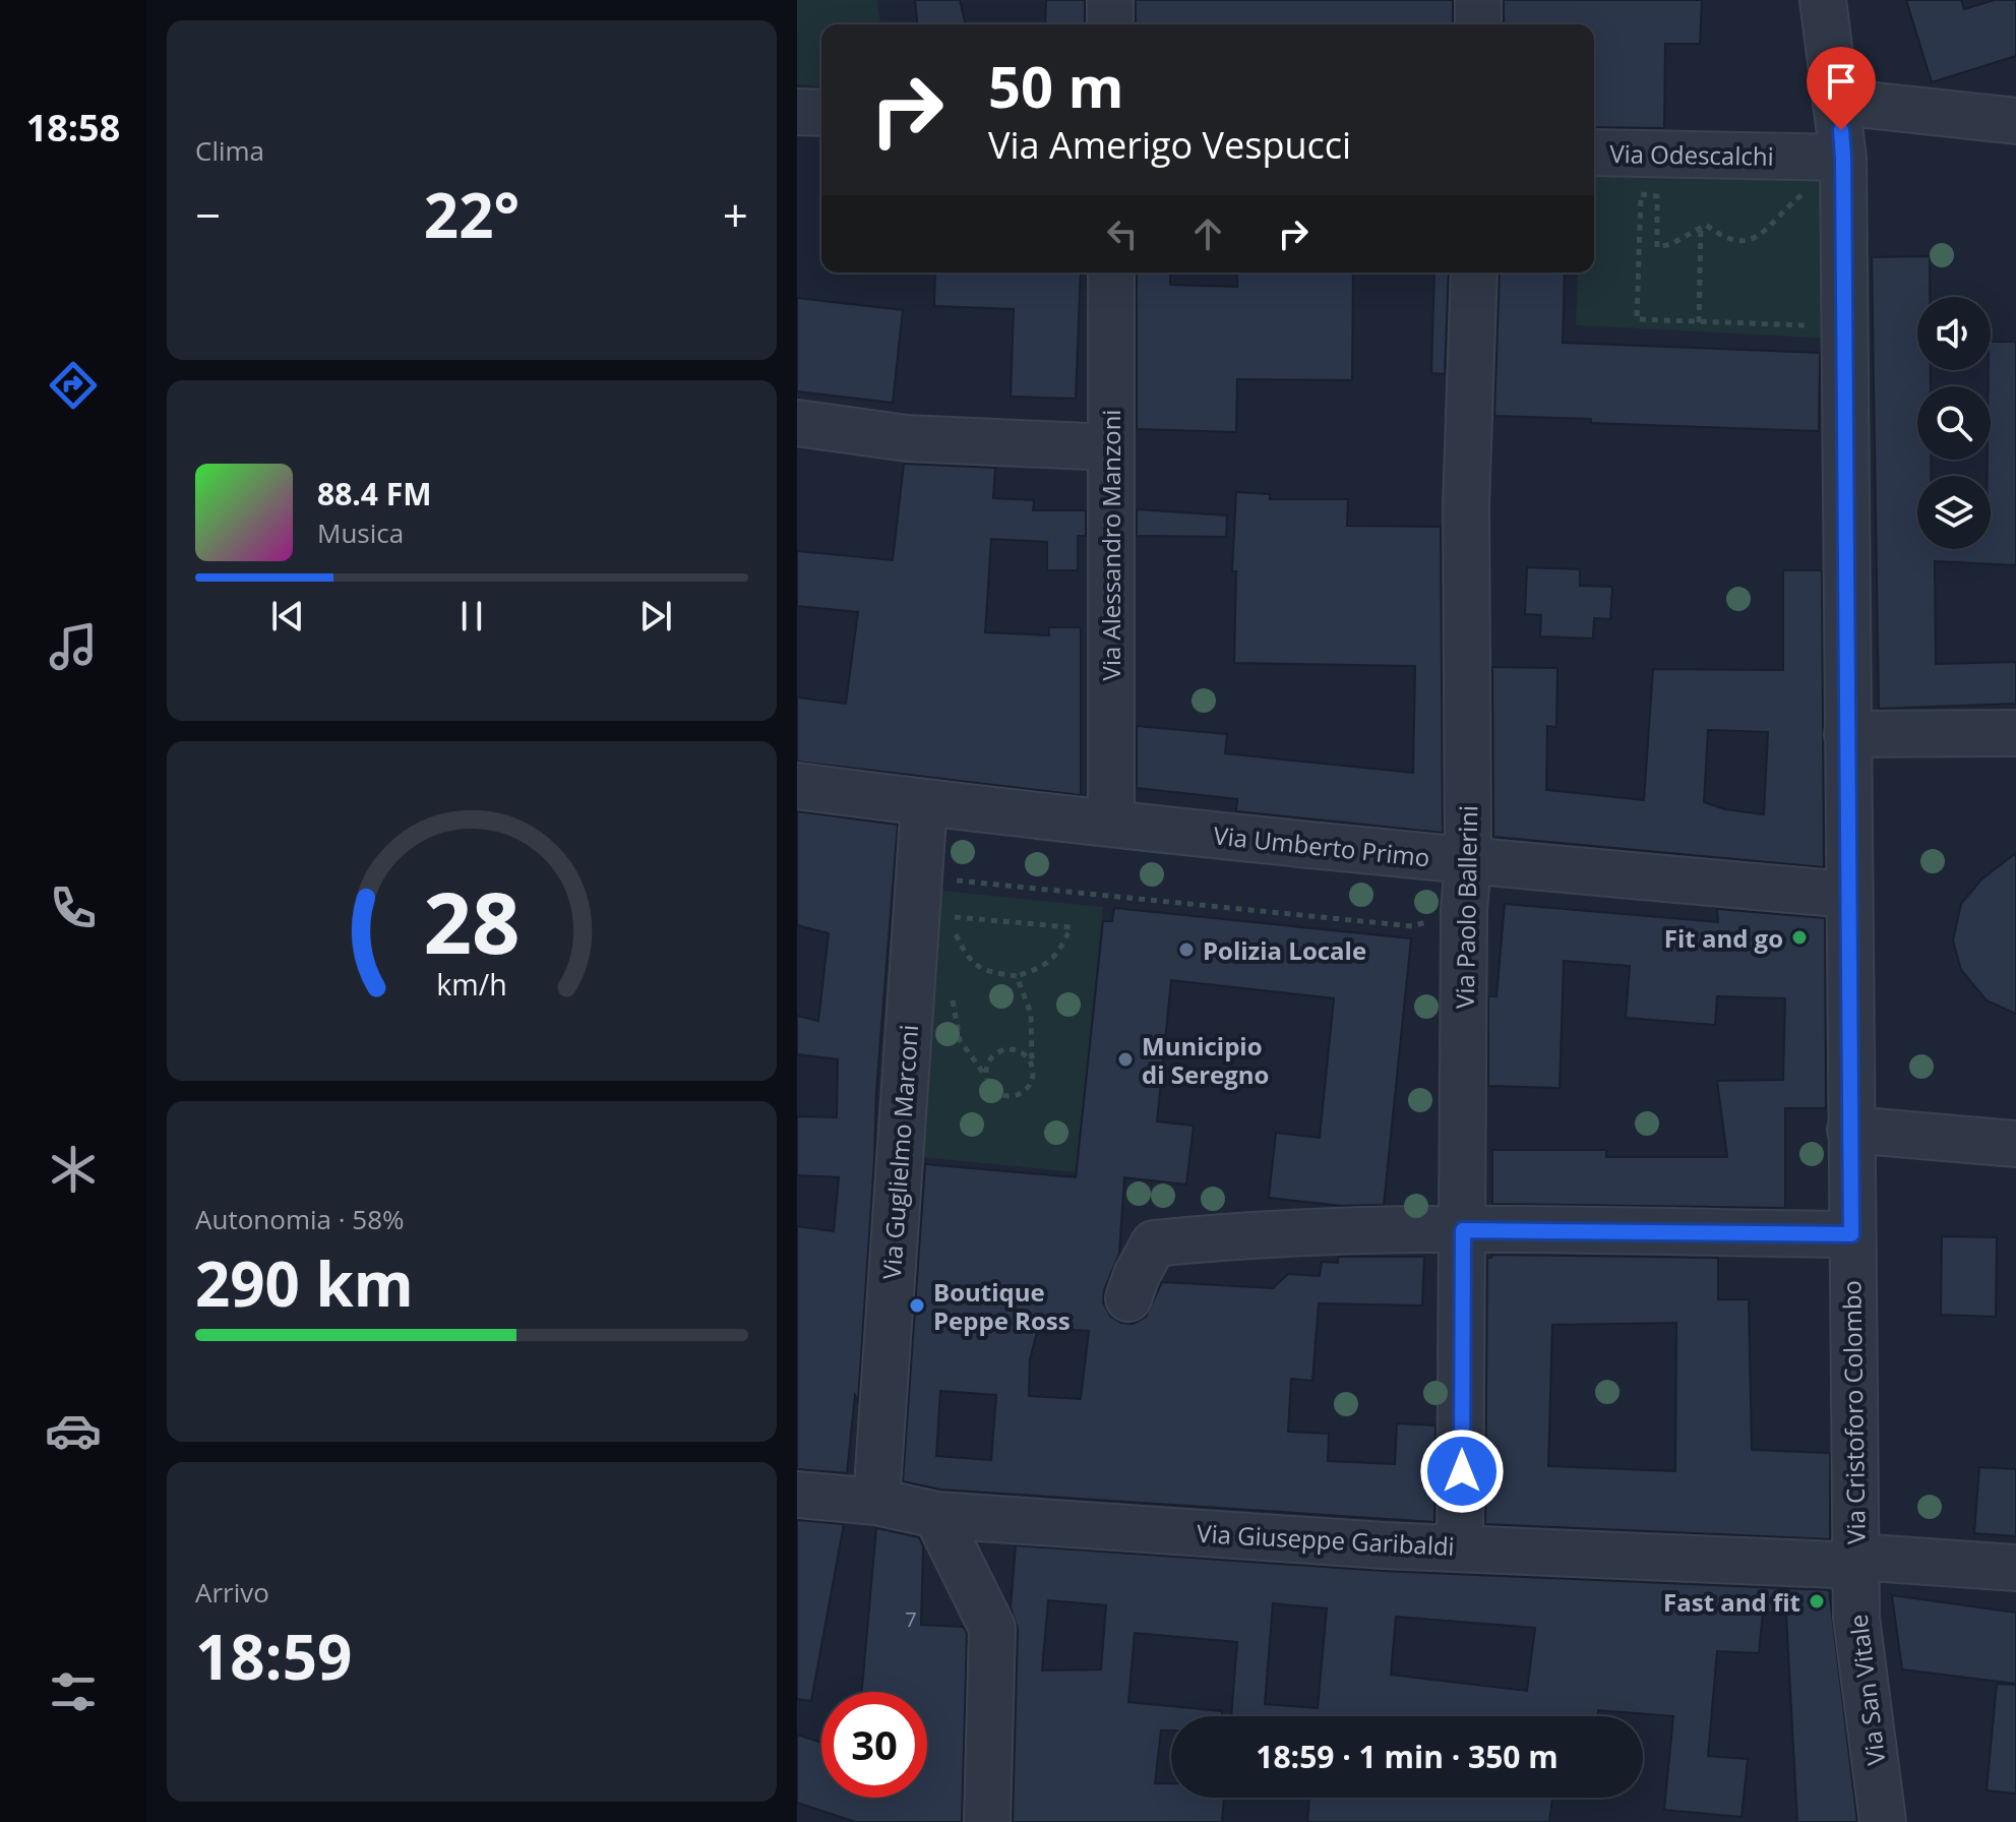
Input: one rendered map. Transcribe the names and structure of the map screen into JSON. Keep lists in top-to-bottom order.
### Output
{
  "streets": {
    "street": [
      "Via Odescalchi",
      "Via Alessandro Manzoni",
      "Via Umberto Primo",
      "Via Paolo Ballerini",
      "Via Guglielmo Marconi",
      "Via Cristoforo Colombo",
      "Via Giuseppe Garibaldi",
      "Via San Vitale"
    ]
  },
  "crossings": [
    ["Via Odescalchi", "Via Cristoforo Colombo"],
    ["Via Alessandro Manzoni", "Via Umberto Primo"],
    ["Via Umberto Primo", "Via Paolo Ballerini"],
    ["Via Umberto Primo", "Via Guglielmo Marconi"],
    ["Via Umberto Primo", "Via Cristoforo Colombo"],
    ["Via Paolo Ballerini", "Via Giuseppe Garibaldi"],
    ["Via Guglielmo Marconi", "Via Giuseppe Garibaldi"],
    ["Via Cristoforo Colombo", "Via Giuseppe Garibaldi"],
    ["Via Cristoforo Colombo", "Via San Vitale"],
    ["Via Giuseppe Garibaldi", "Via San Vitale"]
  ],
  "places": [
    "Fit and go",
    "Polizia Locale",
    "Municipio di Seregno",
    "Boutique Peppe Ross",
    "Fast and fit"
  ],
  "house_numbers": ["7"],
  "page": {
    "tabs": "18:58",
    "tile": [
      "Clima",
      ["Autonomia · 58%", "290 km"],
      ["Arrivo", "18:59"]
    ],
    "turn": ["50 m", "Via Amerigo Vespucci"],
    "heat": ["−", "22°", "+"],
    "song": ["88.4 FM", "Musica"],
    "limit": "30",
    "trip": "18:59 · 1 min · 350 m",
    "gauge": ["28", "km/h"]
  }
}
